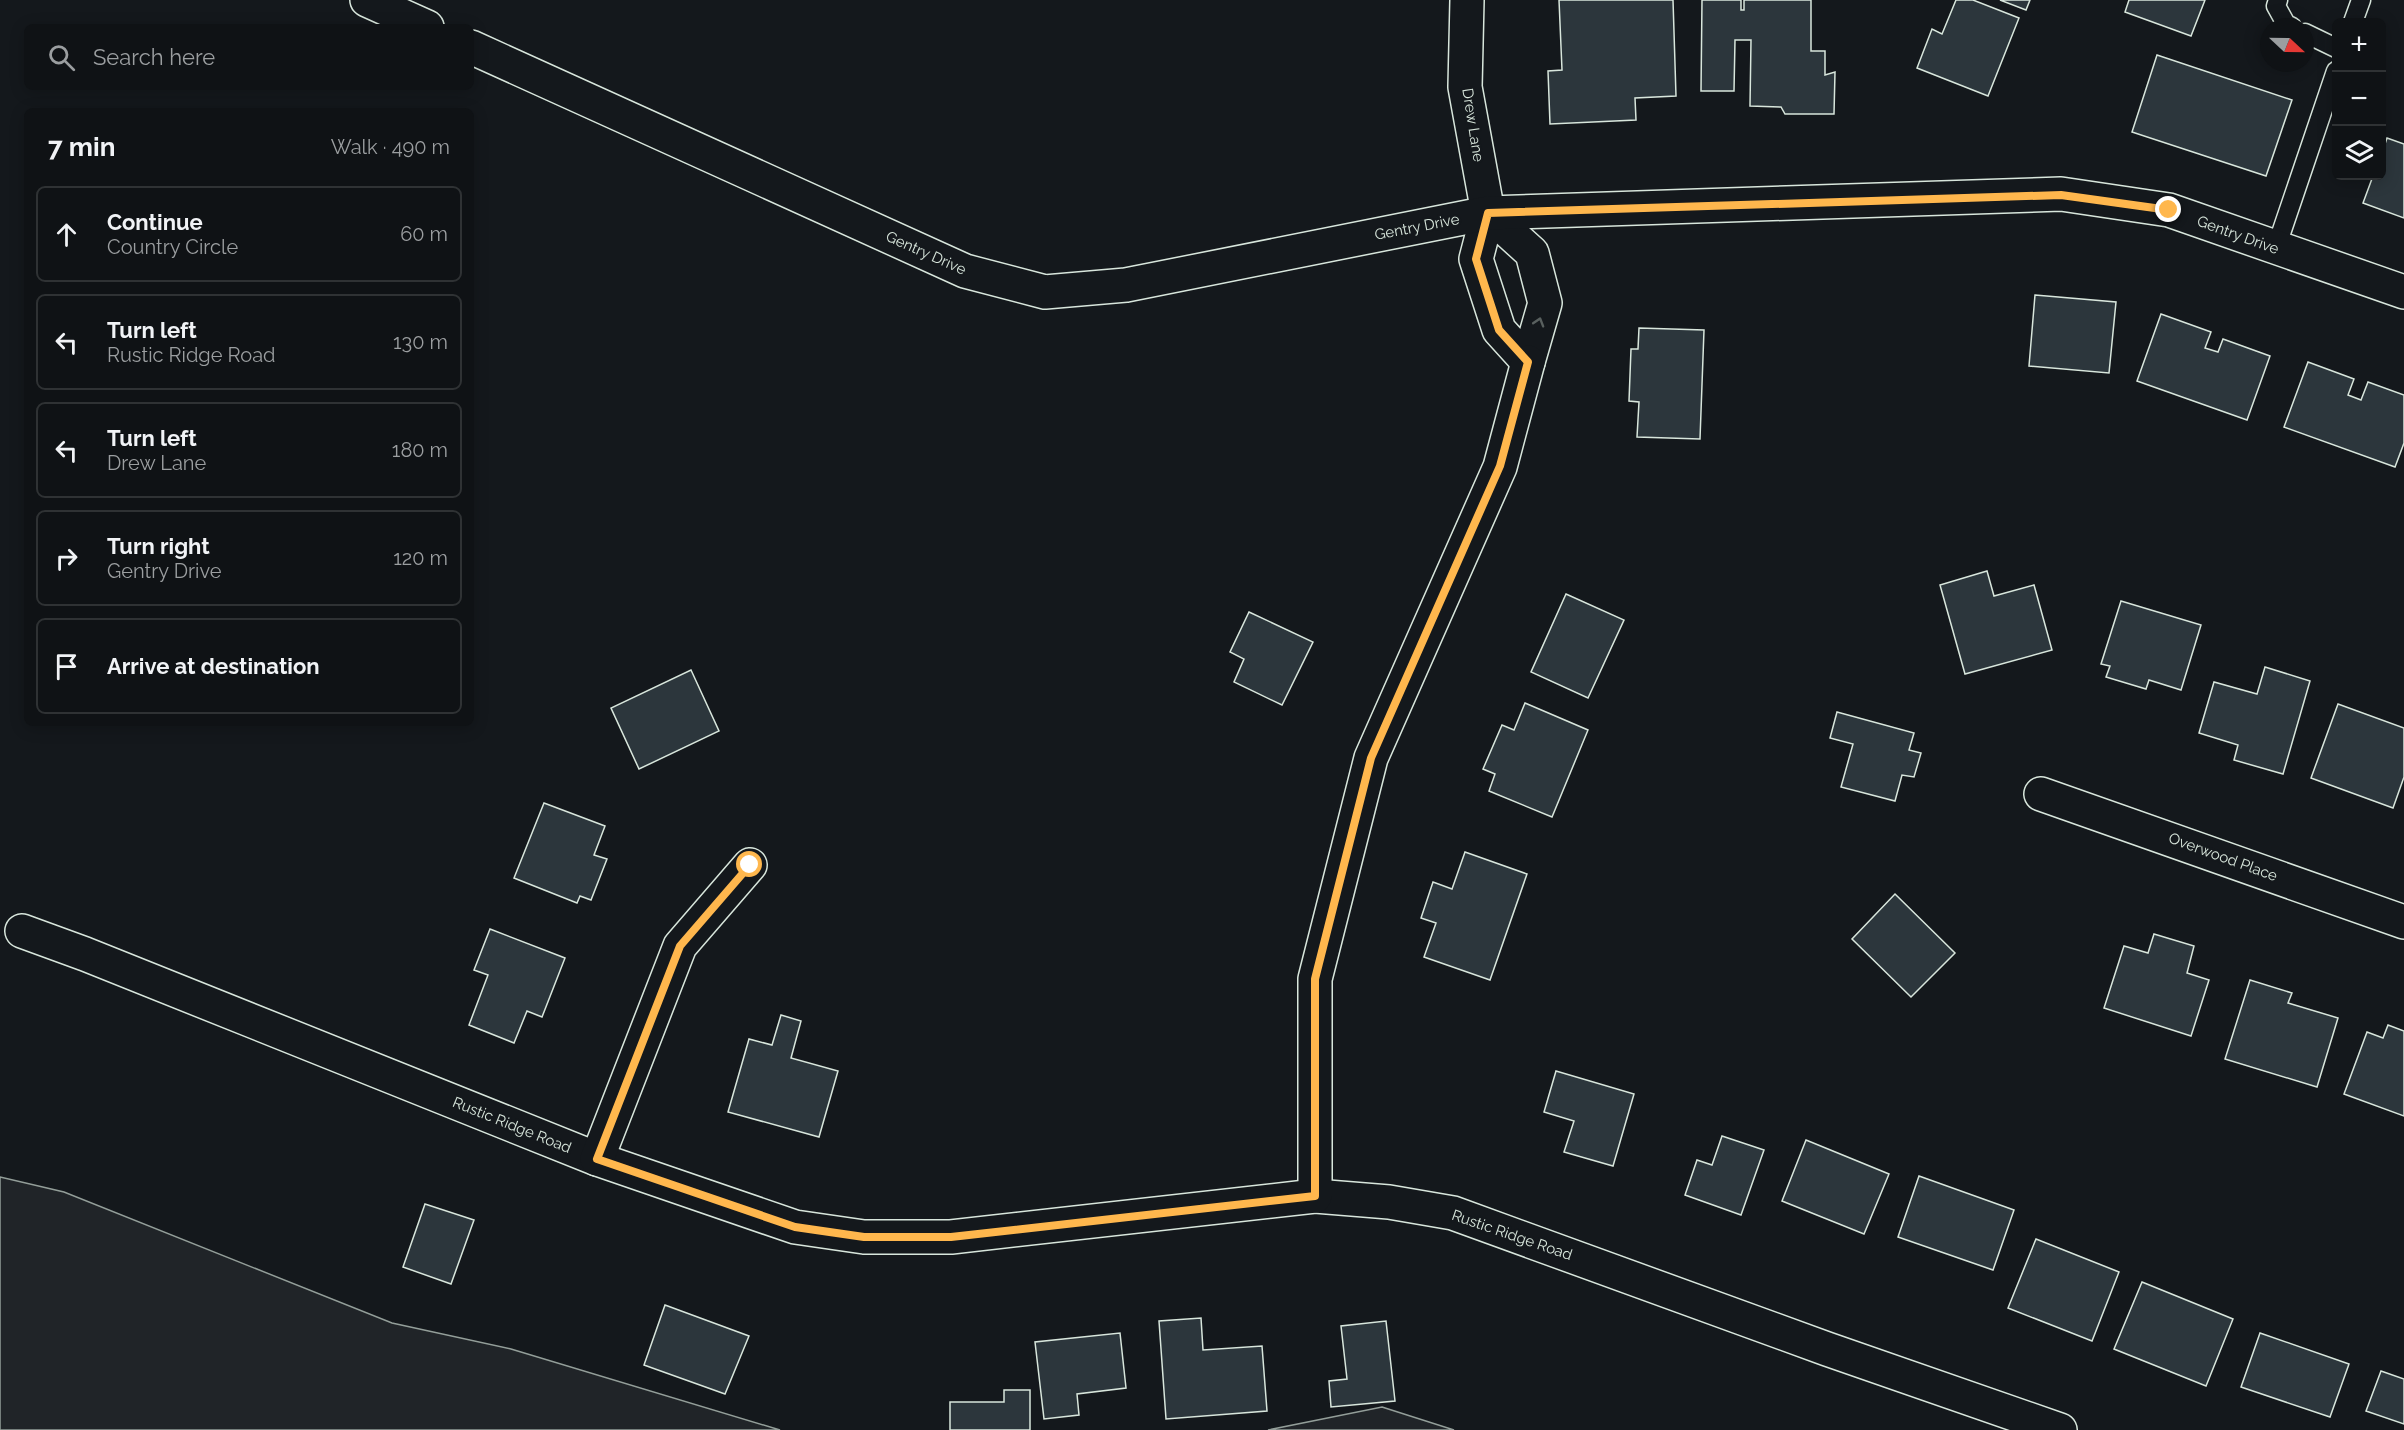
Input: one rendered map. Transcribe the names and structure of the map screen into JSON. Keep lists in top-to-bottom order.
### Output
{
  "streets": {
    "street": [
      "Drew Lane",
      "Gentry Drive",
      "Overwood Place",
      "Rustic Ridge Road"
    ]
  },
  "crossings": [
    ["Drew Lane", "Gentry Drive"]
  ],
  "north": "right",
  "page": {
    "map_buttons": ["+", "−"],
    "search": "Search here",
    "heading": ["7 min", "Walk · 490 m"],
    "list": [
      ["Continue", "Country Circle", "60 m"],
      ["Turn left", "Rustic Ridge Road", "130 m"],
      ["Turn left", "Drew Lane", "180 m"],
      ["Turn right", "Gentry Drive", "120 m"],
      "Arrive at destination"
    ]
  }
}
